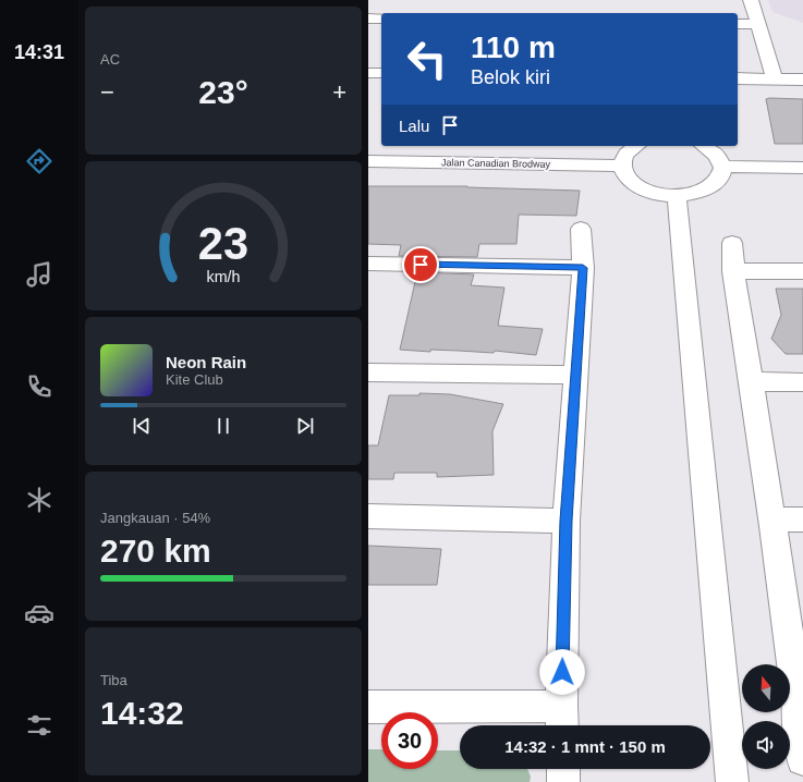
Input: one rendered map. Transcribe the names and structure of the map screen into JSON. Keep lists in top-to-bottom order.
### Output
{
  "streets": {
    "street": ["Jalan Canadian Brodway"]
  },
  "north": "top",
  "page": {
    "tabs": "14:31",
    "tile": [
      "AC",
      ["Jangkauan · 54%", "270 km"],
      ["Tiba", "14:32"]
    ],
    "turn": ["110 m", "Belok kiri"],
    "heat": ["−", "23°", "+"],
    "then": "Lalu",
    "song": ["Neon Rain", "Kite Club"],
    "limit": "30",
    "trip": "14:32 · 1 mnt · 150 m",
    "gauge": ["23", "km/h"]
  }
}
